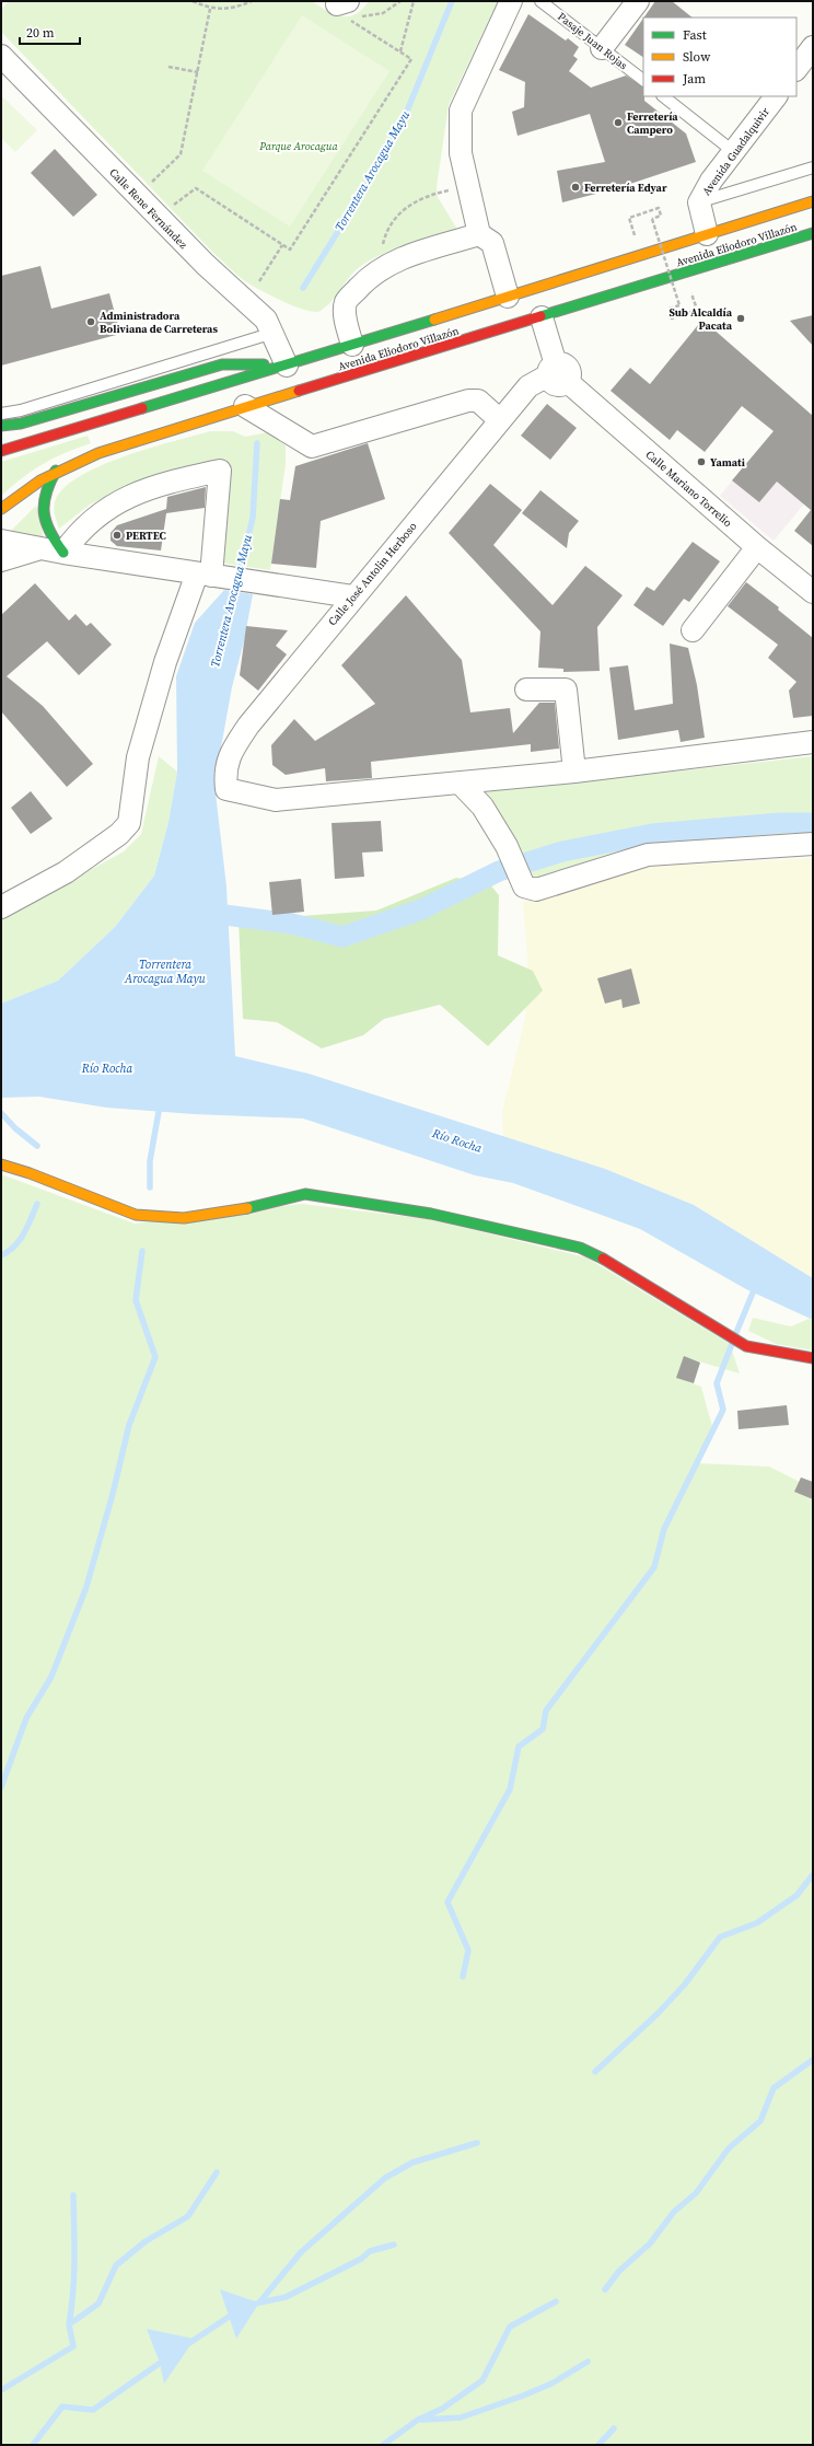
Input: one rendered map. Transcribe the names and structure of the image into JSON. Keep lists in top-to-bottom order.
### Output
{
  "streets": {
    "main road": ["Avenida Eliodoro Villazón"],
    "street": [
      "Avenida Guadalquivir",
      "Calle Rene Fernández",
      "Calle Mariano Torrelio",
      "Calle José Antolin Herboso"
    ],
    "lane": ["Pasaje Juan Rojas"]
  },
  "crossings": [
    ["Avenida Guadalquivir", "Avenida Eliodoro Villazón"],
    ["Calle Rene Fernández", "Avenida Eliodoro Villazón"],
    ["Calle Mariano Torrelio", "Calle José Antolin Herboso"]
  ],
  "water": ["Torrentera Arocagua Mayu", "Río Rocha"],
  "parks": ["Parque Arocagua"],
  "places": [
    "Ferretería Campero",
    "Ferretería Edyar",
    "Sub Alcaldía Pacata",
    "Administradora Boliviana de Carreteras",
    "Yamati",
    "PERTEC"
  ],
  "legend": ["Fast", "Slow", "Jam"],
  "scale_bar": "20 m"
}
